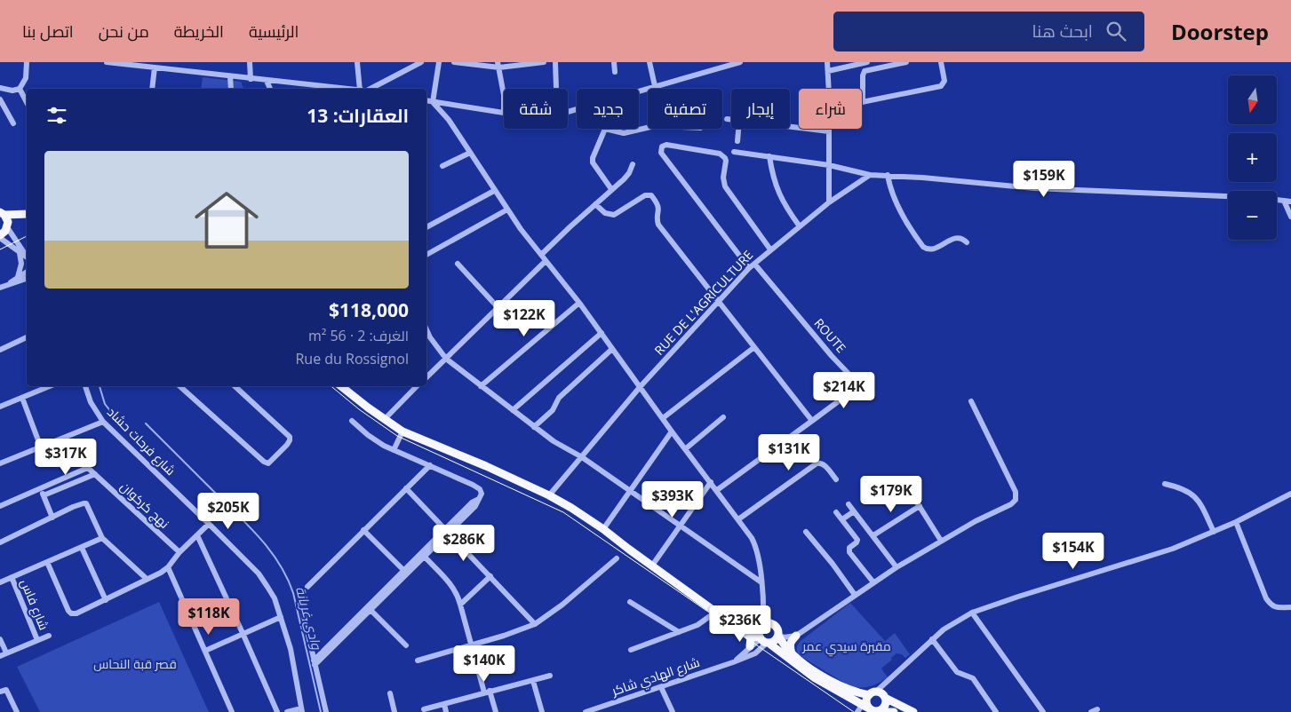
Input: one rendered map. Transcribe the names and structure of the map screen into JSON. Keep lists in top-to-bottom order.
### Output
{
  "streets": {
    "street": [
      "RUE DE L'AGRICULTURE",
      "ROUTE",
      "شارع فرحات حشاد",
      "نهج كركوان",
      "شارع فاس",
      "شارع الهادي شاكر"
    ]
  },
  "crossings": [
    ["RUE DE L'AGRICULTURE", "ROUTE"]
  ],
  "water": ["وادي غريانة"],
  "parks": ["مقبرة سيدي عمر", "قصر قبة النحاس"],
  "north": "bottom",
  "page": {
    "header": "Doorstep",
    "search": "ابحث هنا",
    "nav": [
      "الرئيسية",
      "الخريطة",
      "من نحن",
      "اتصل بنا"
    ],
    "map_buttons": ["+", "−"],
    "chip": [
      "شراء",
      "إيجار",
      "تصفية",
      "جديد",
      "شقة"
    ],
    "heading": "العقارات: 13",
    "list": [
      {
        "name": "$118,000",
        "note": "الغرف: 2 · 56 m² · Rue du Rossignol"
      }
    ],
    "price": [
      "$159K",
      "$122K",
      "$214K",
      "$131K",
      "$317K",
      "$179K",
      "$393K",
      "$205K",
      "$286K",
      "$154K",
      "$118K",
      "$236K",
      "$140K"
    ]
  }
}
